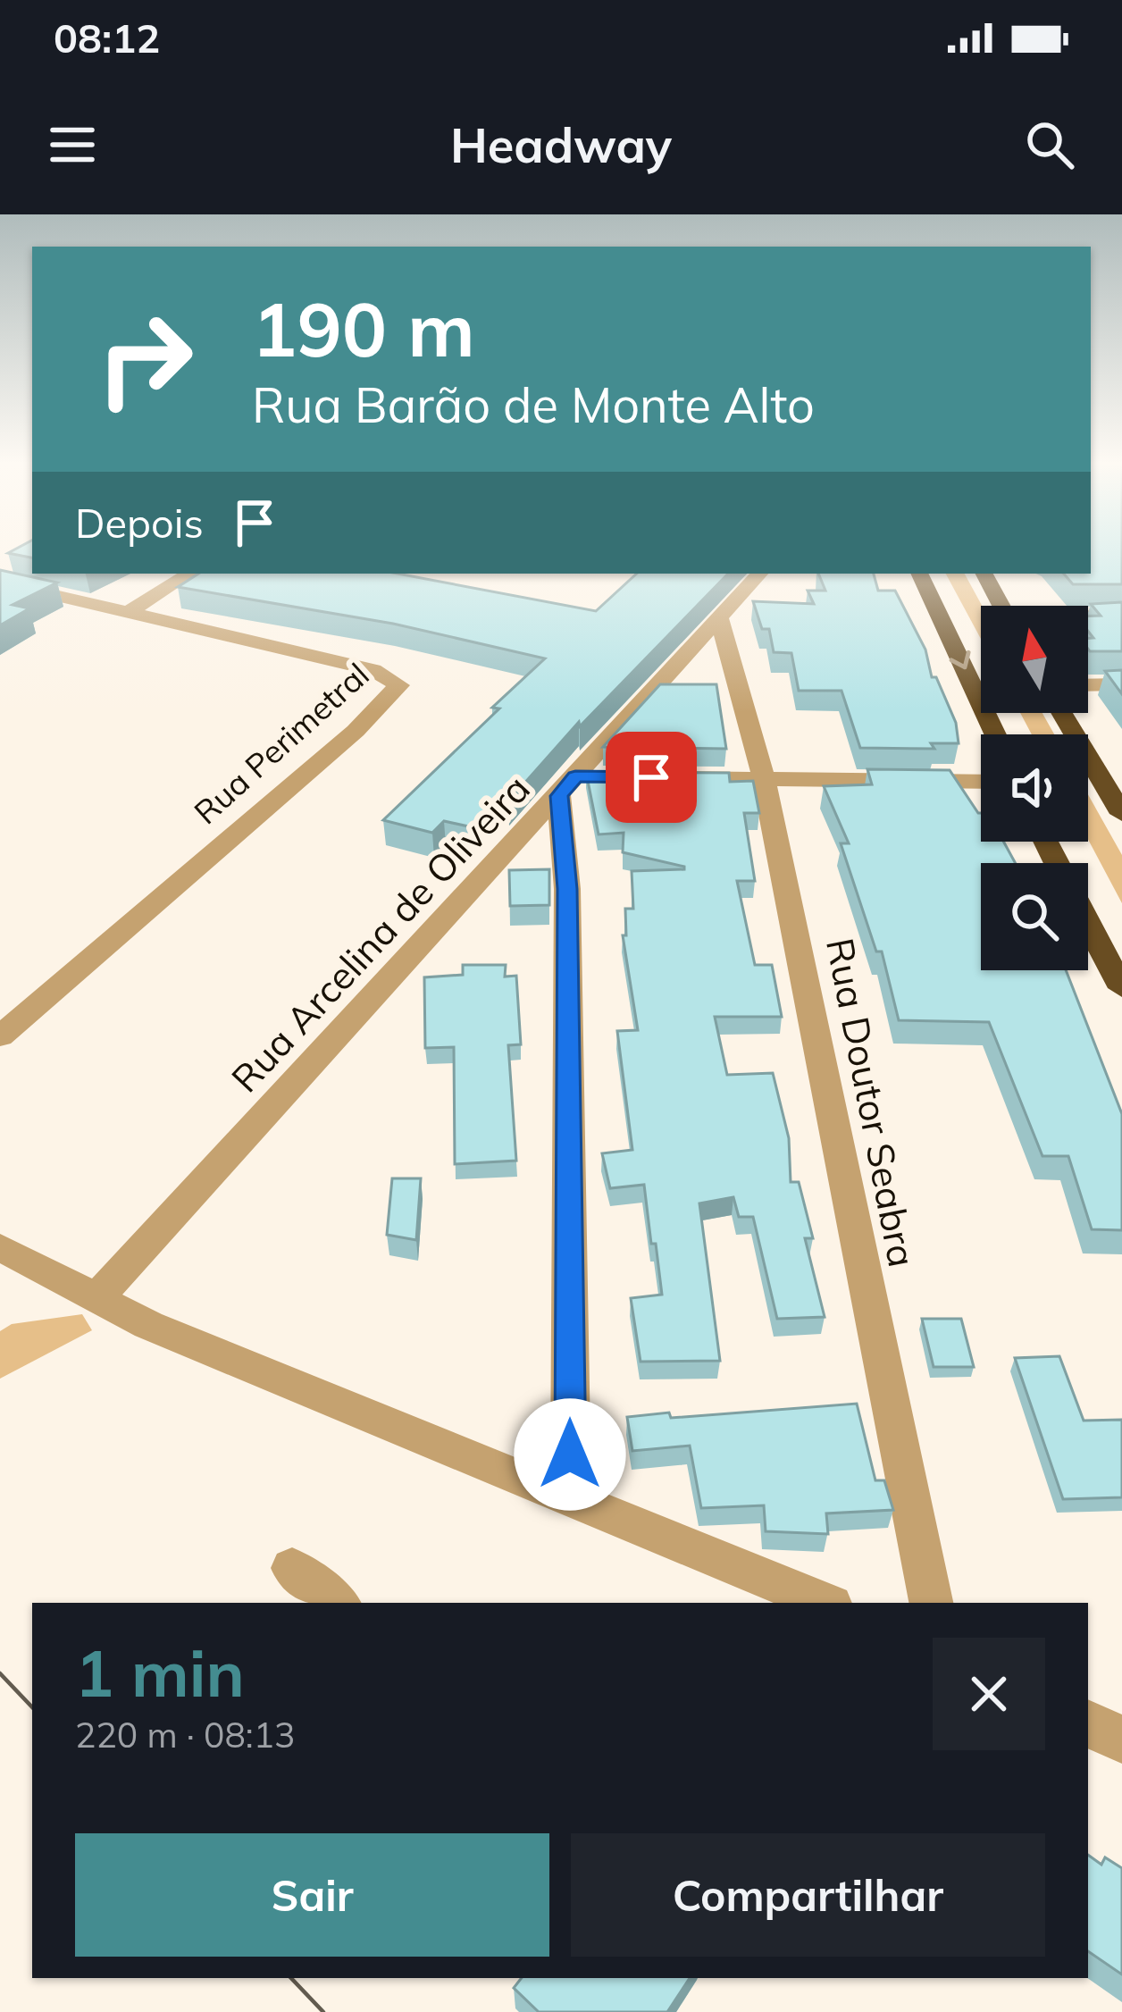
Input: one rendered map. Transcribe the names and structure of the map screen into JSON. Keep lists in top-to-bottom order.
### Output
{
  "streets": {
    "street": ["Rua Perimetral", "Rua Arcelina de Oliveira", "Rua Doutor Seabra"]
  },
  "crossings": [
    ["Rua Arcelina de Oliveira", "Rua Doutor Seabra"]
  ],
  "north": "top",
  "page": {
    "status": "08:12",
    "header": "Headway",
    "turn": ["190 m", "Rua Barão de Monte Alto"],
    "then": "Depois",
    "heading": ["1 min", "220 m · 08:13"],
    "buttons": ["Sair", "Compartilhar"]
  }
}
